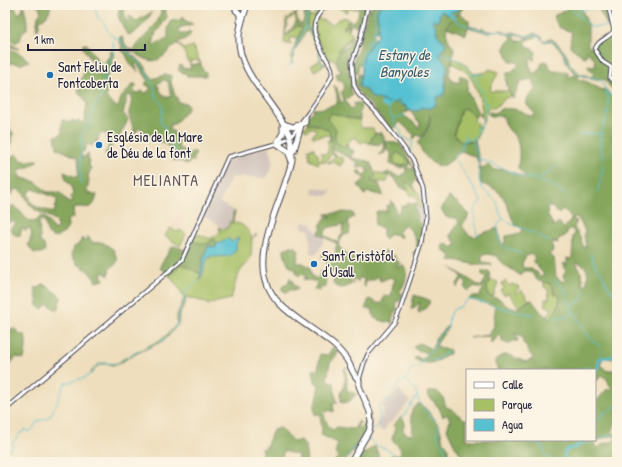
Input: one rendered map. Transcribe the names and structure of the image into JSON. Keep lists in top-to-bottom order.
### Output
{
  "districts": ["MELIANTA"],
  "water": ["Estany de Banyoles"],
  "places": ["Sant Feliu de Fontcoberta", "Església de la Mare de Déu de la font", "Sant Cristòfol d'Usall"],
  "legend": ["Calle", "Parque", "Agua"],
  "scale_bar": "1 km"
}
